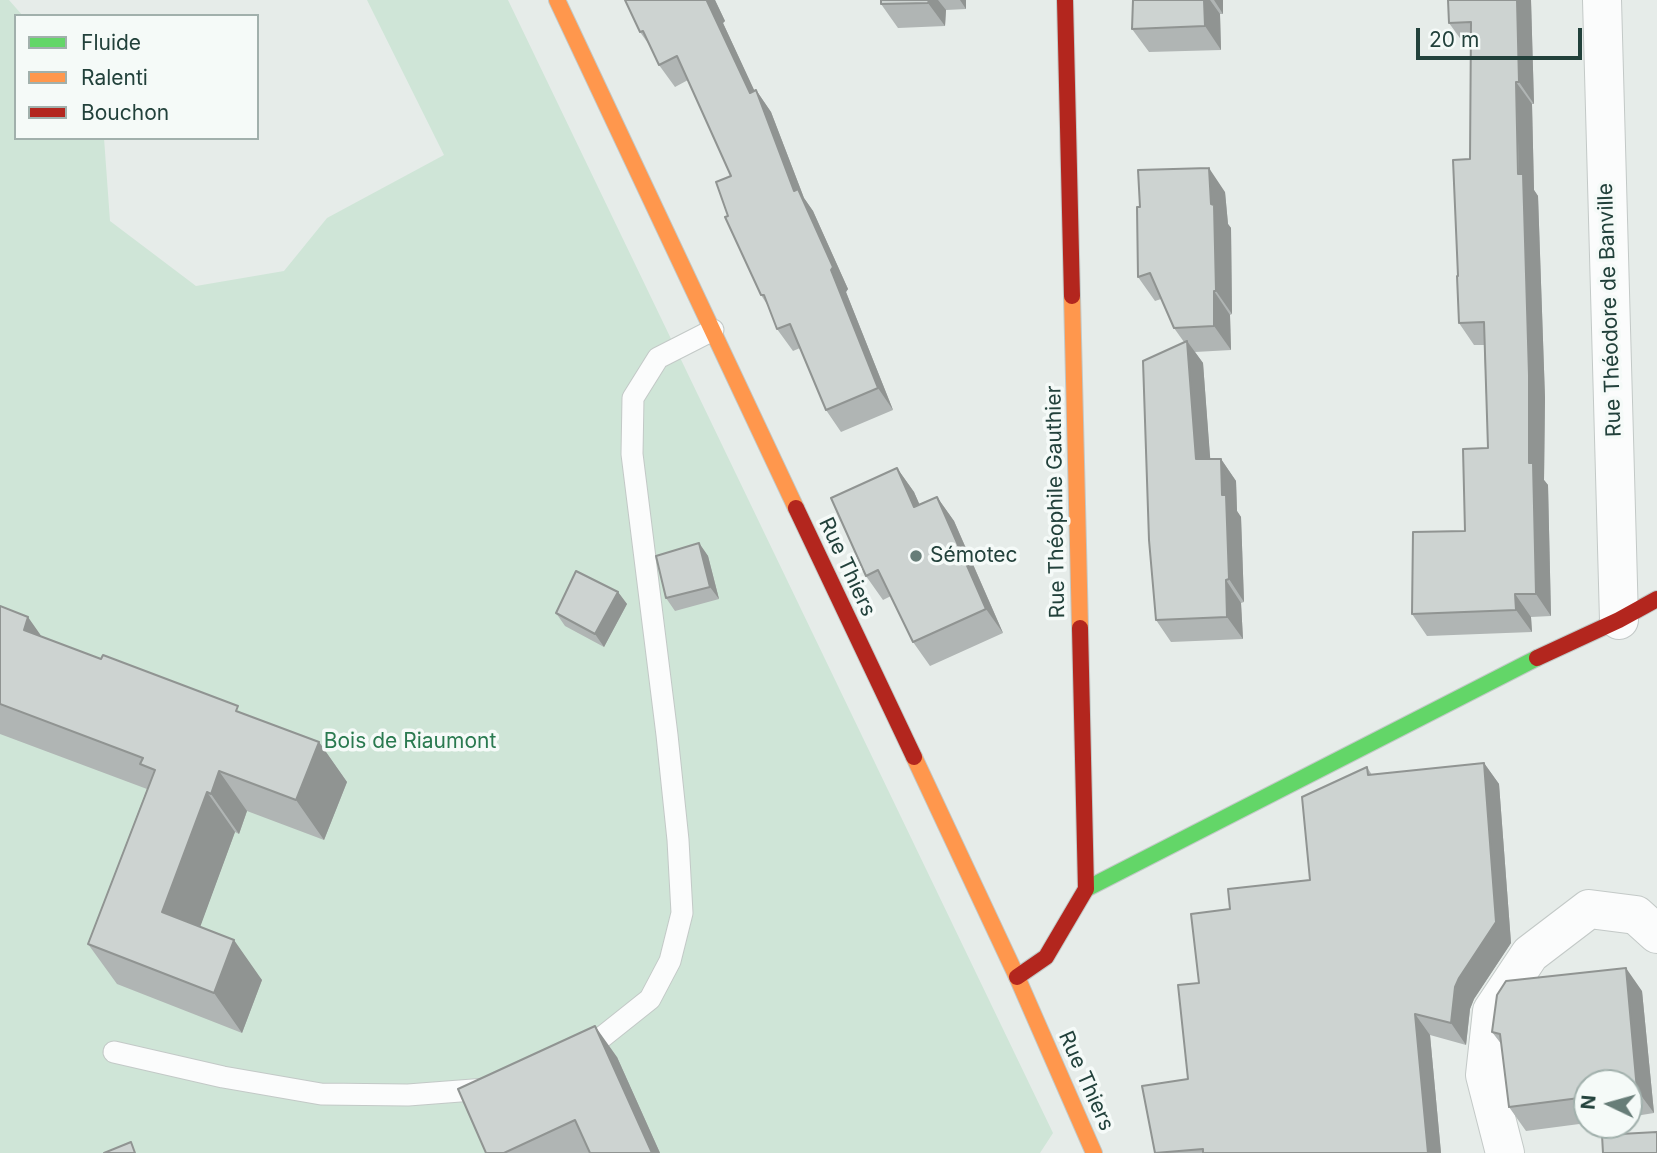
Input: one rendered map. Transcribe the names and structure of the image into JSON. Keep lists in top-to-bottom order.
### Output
{
  "streets": {
    "street": ["Rue Théodore de Banville", "Rue Théophile Gauthier", "Rue Thiers"]
  },
  "parks": ["Bois de Riaumont"],
  "places": ["Sémotec"],
  "legend": ["Fluide", "Ralenti", "Bouchon"],
  "scale_bar": "20 m",
  "north": "left"
}
